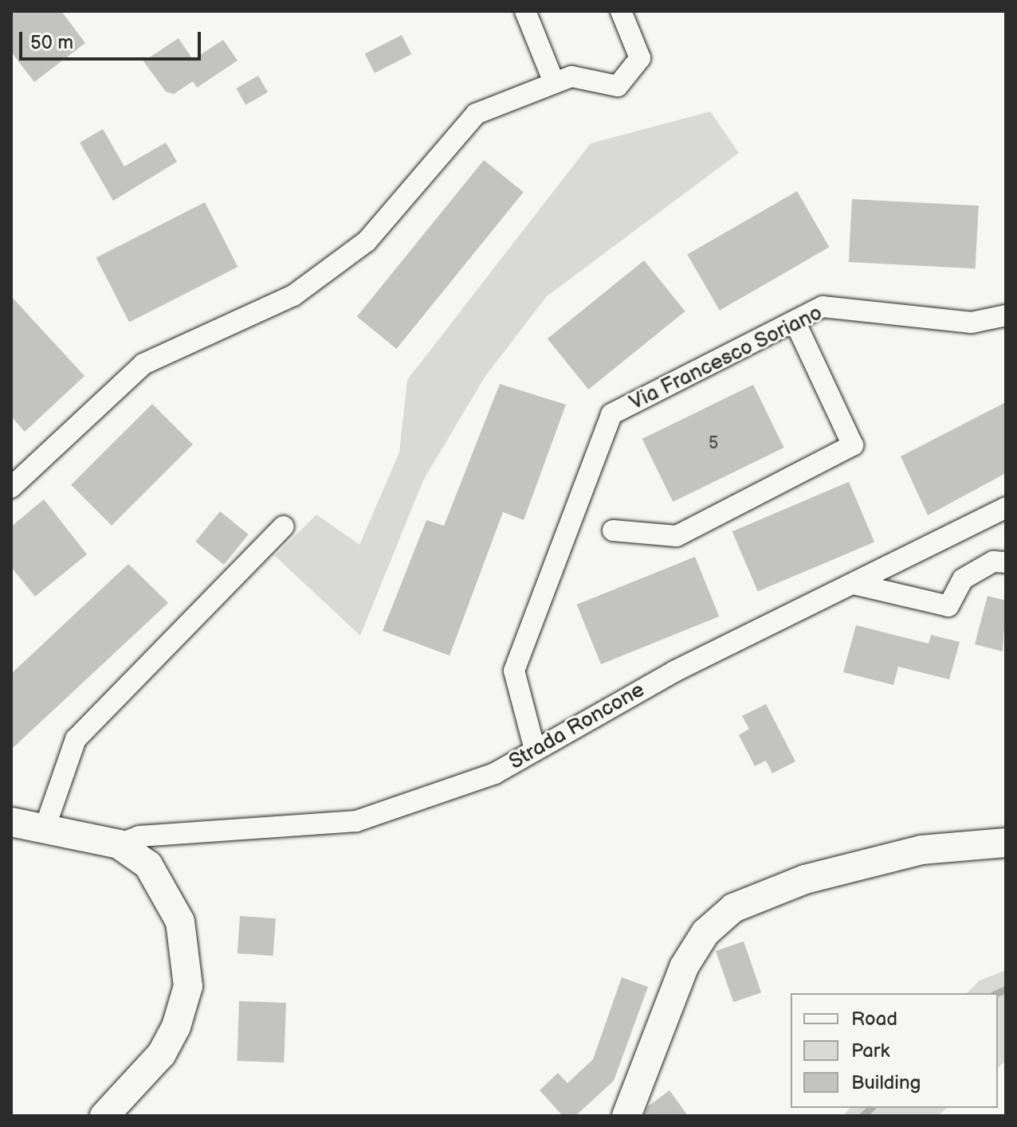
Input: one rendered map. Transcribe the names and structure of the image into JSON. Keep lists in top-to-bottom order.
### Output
{
  "streets": {
    "street": ["Via Francesco Soriano", "Strada Roncone"]
  },
  "crossings": [
    ["Via Francesco Soriano", "Strada Roncone"]
  ],
  "house_numbers": ["5"],
  "legend": ["Road", "Park", "Building"],
  "scale_bar": "50 m"
}
